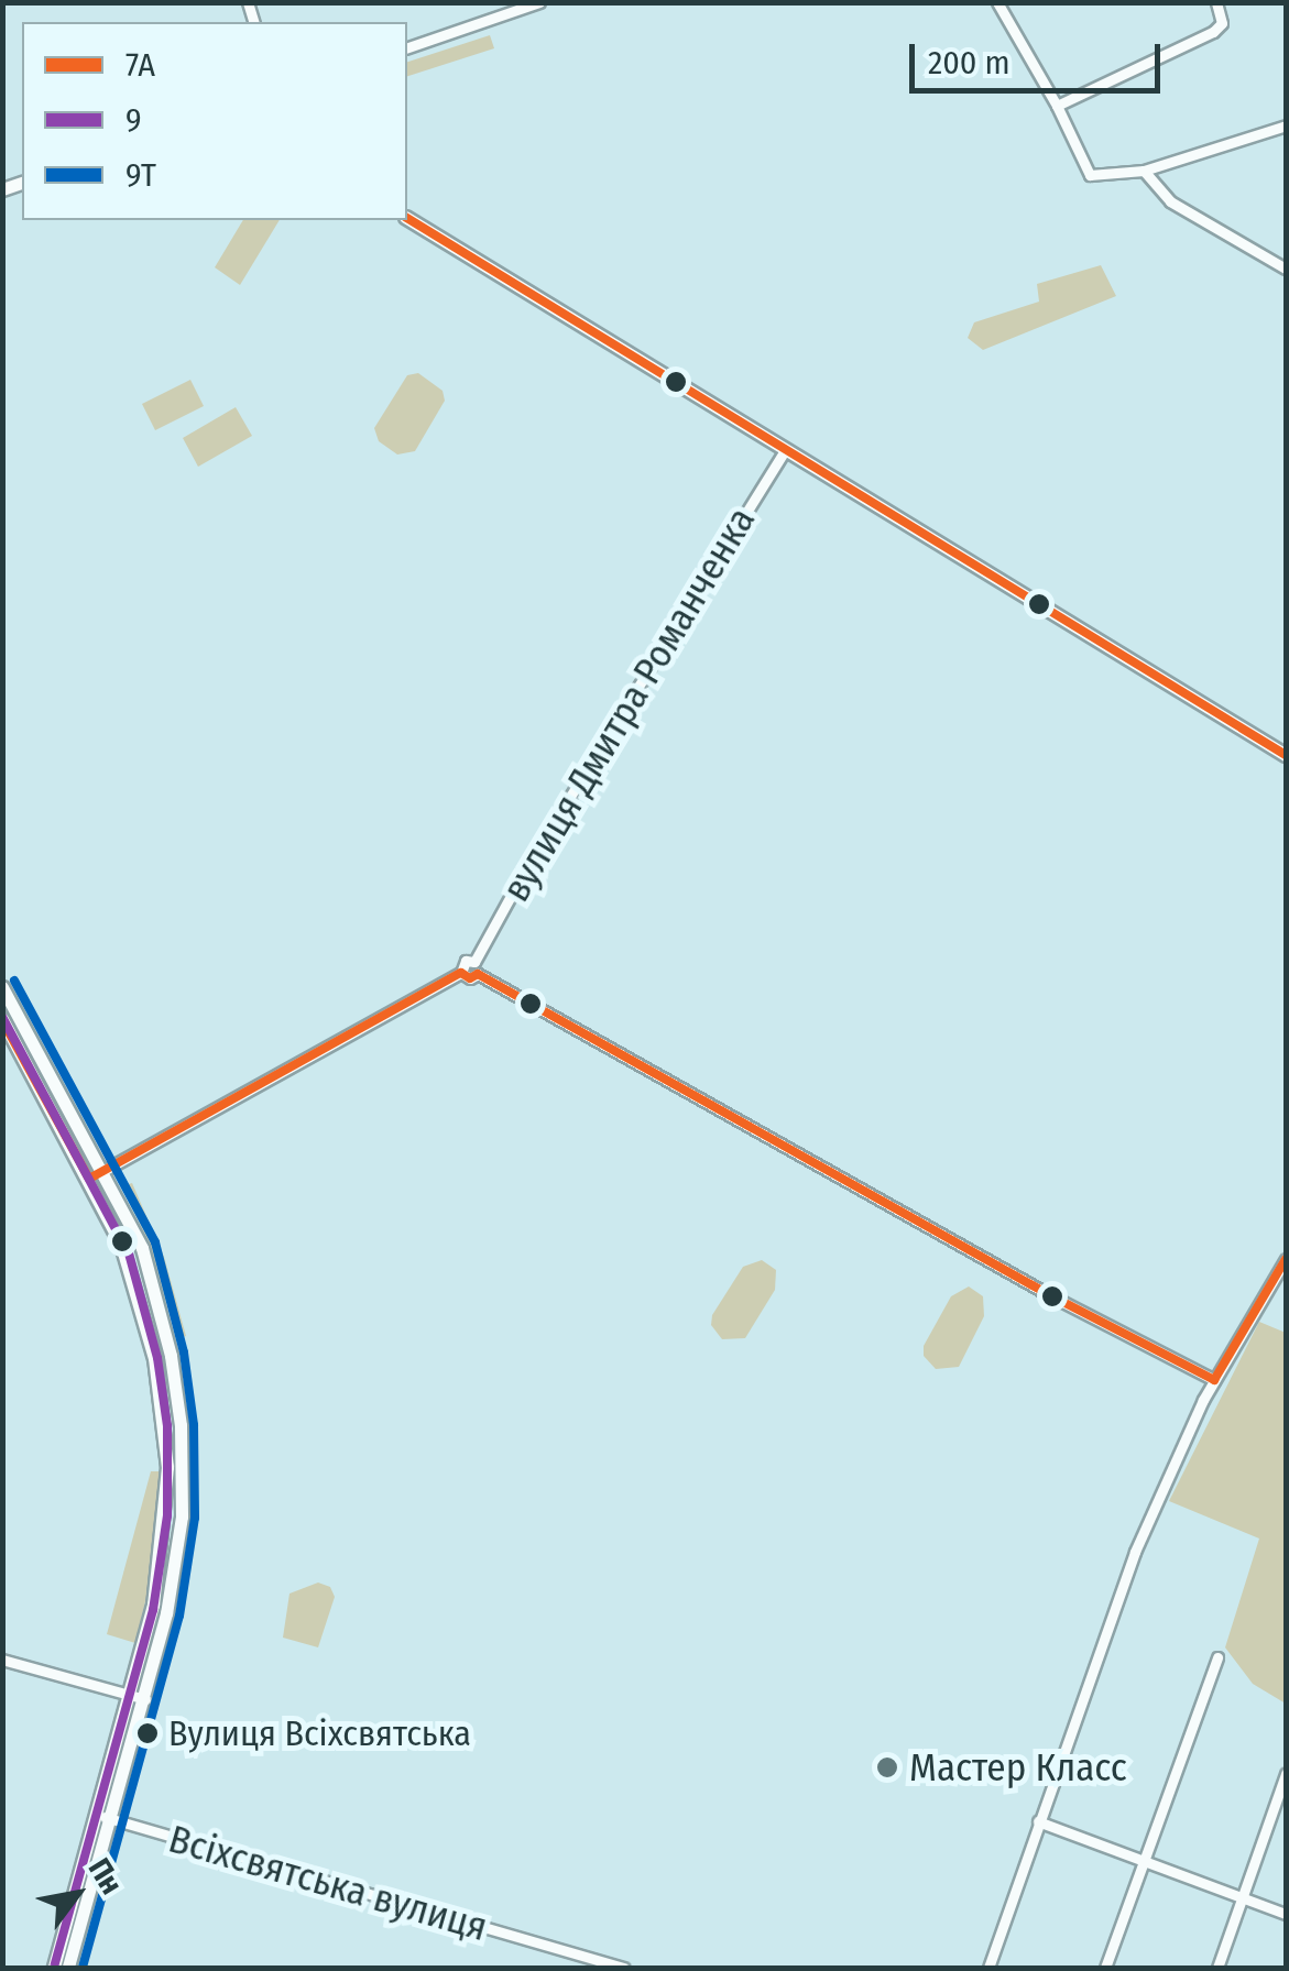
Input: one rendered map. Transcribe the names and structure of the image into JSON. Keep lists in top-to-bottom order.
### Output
{
  "streets": {
    "street": ["вулиця Дмитра Романченка", "Всіхсвятська вулиця"]
  },
  "places": ["Вулиця Всіхсвятська", "Мастер Класс"],
  "lines": ["transit line 7А", "transit line 9Т", "transit line 9"],
  "legend": ["7А", "9", "9Т"],
  "scale_bar": "200 m",
  "north": "top right"
}
